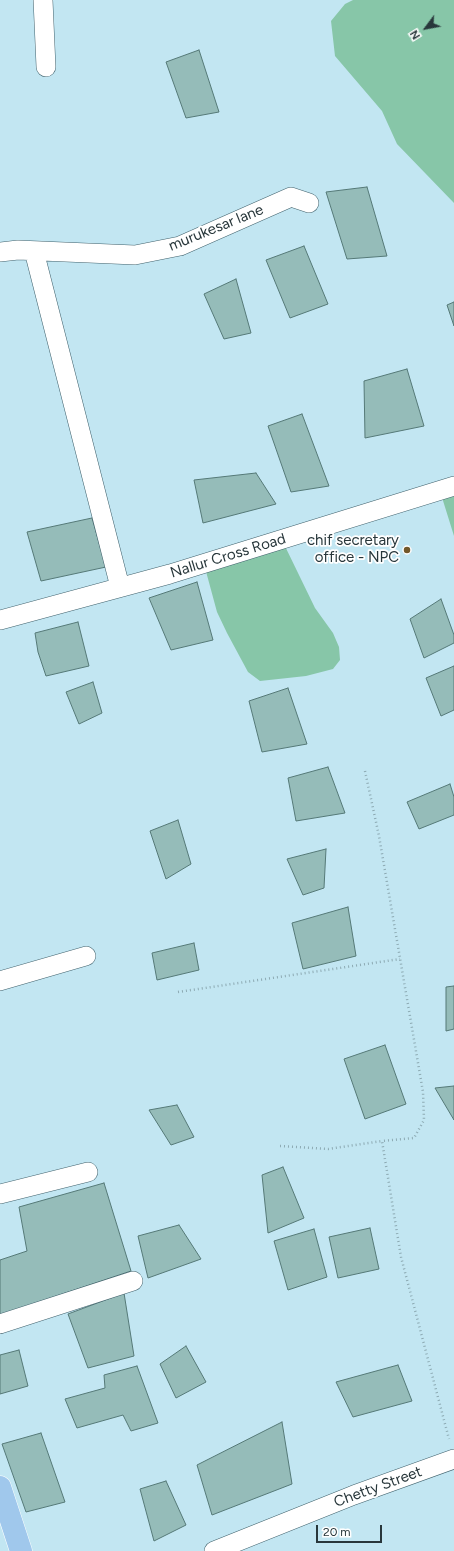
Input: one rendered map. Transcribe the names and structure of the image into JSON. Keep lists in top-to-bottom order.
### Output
{
  "streets": {
    "street": ["murukesar lane", "Nallur Cross Road", "Chetty Street"]
  },
  "places": ["chif secretary office - NPC"],
  "scale_bar": "20 m",
  "north": "bottom left"
}
